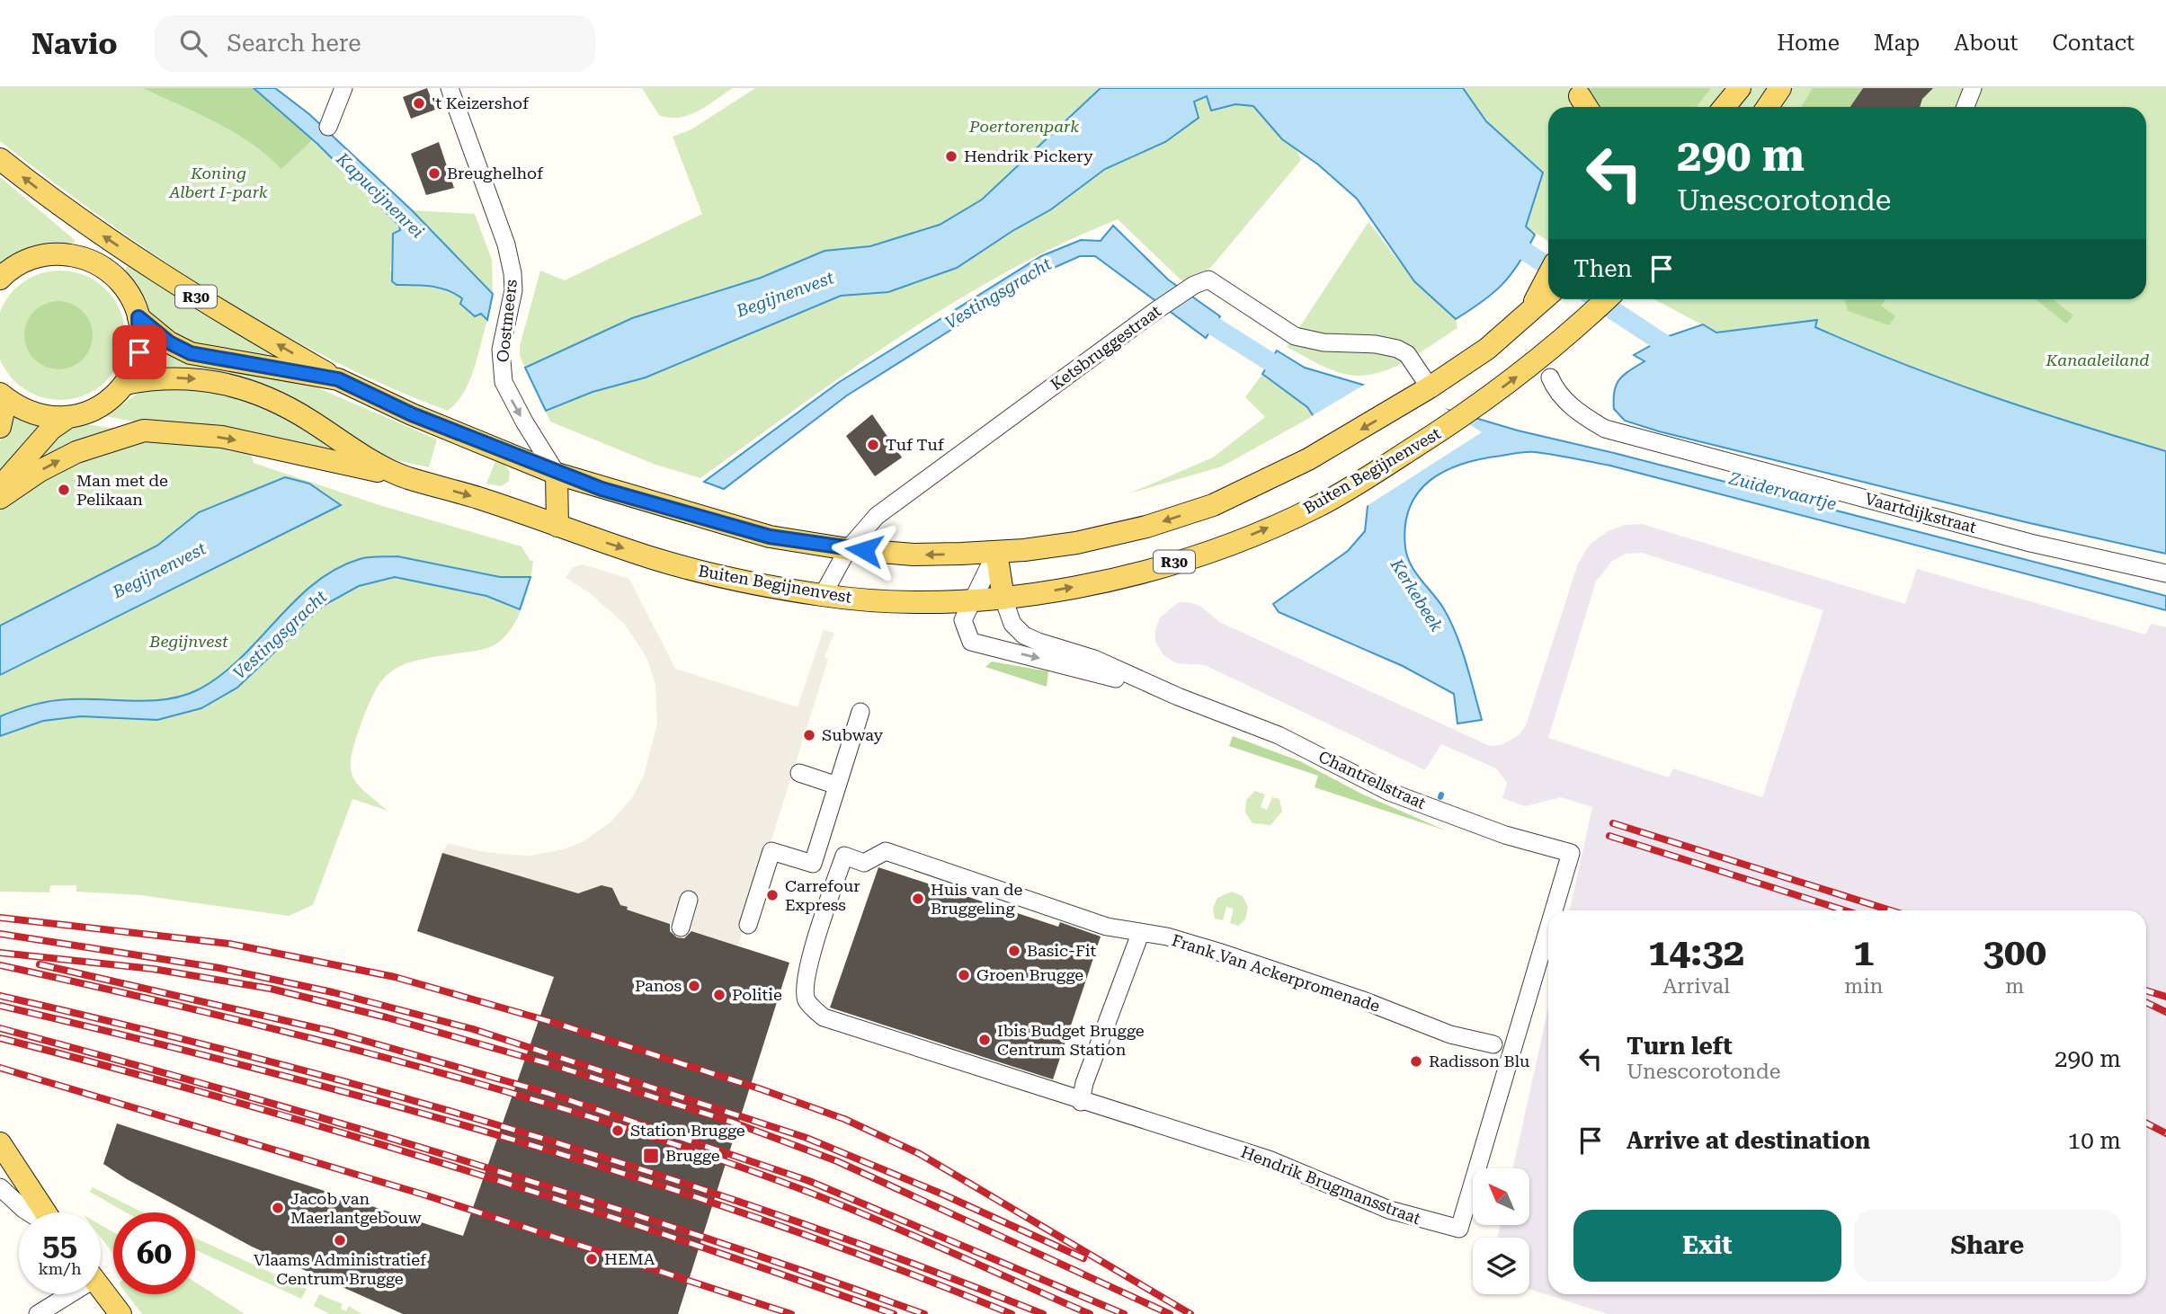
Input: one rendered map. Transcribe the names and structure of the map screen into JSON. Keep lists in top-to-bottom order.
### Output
{
  "streets": {
    "main road": ["R30", "Buiten Begijnenvest"],
    "street": [
      "Oostmeers",
      "Ketsbruggestraat",
      "Vaartdijkstraat",
      "Chantrellstraat",
      "Frank Van Ackerpromenade",
      "Hendrik Brugmansstraat"
    ]
  },
  "crossings": [
    ["R30", "Oostmeers"],
    ["R30", "Ketsbruggestraat"],
    ["R30", "Buiten Begijnenvest"],
    ["R30", "Chantrellstraat"],
    ["Ketsbruggestraat", "Buiten Begijnenvest"],
    ["Buiten Begijnenvest", "Chantrellstraat"],
    ["Chantrellstraat", "Hendrik Brugmansstraat"],
    ["Frank Van Ackerpromenade", "Hendrik Brugmansstraat"]
  ],
  "one_way": ["Oostmeers"],
  "water": [
    "Kapucijnenrei",
    "Vestingsgracht",
    "Begijnenvest",
    "Zuidervaartje",
    "Kerkebeek"
  ],
  "parks": [
    "Poertorenpark",
    "Koning Albert I-park",
    "Kanaaleiland",
    "Begijnvest"
  ],
  "places": {
    "other": [
      "'t Keizershof",
      "Hendrik Pickery",
      "Breughelhof",
      "Tuf Tuf",
      "Man met de Pelikaan",
      "Subway",
      "Carrefour Express",
      "Huis van de Bruggeling",
      "Basic-Fit",
      "Groen Brugge",
      "Panos",
      "Politie",
      "Ibis Budget Brugge Centrum Station",
      "Radisson Blu",
      "Station Brugge",
      "Jacob van Maerlantgebouw",
      "Vlaams Administratief Centrum Brugge",
      "HEMA"
    ],
    "transit": ["Brugge"]
  },
  "north": "top left",
  "page": {
    "header": "Navio",
    "search": "Search here",
    "nav": [
      "Home",
      "Map",
      "About",
      "Contact"
    ],
    "turn": ["290 m", "Unescorotonde"],
    "then": "Then",
    "eta": [
      "14:32",
      "Arrival",
      "1",
      "min",
      "300",
      "m"
    ],
    "list": [
      {
        "name": "Turn left",
        "note": "Unescorotonde",
        "value": "290 m"
      },
      {
        "name": "Arrive at destination",
        "value": "10 m"
      }
    ],
    "buttons": ["Exit", "Share"],
    "speed": "55 km/h",
    "limit": "60"
  }
}
